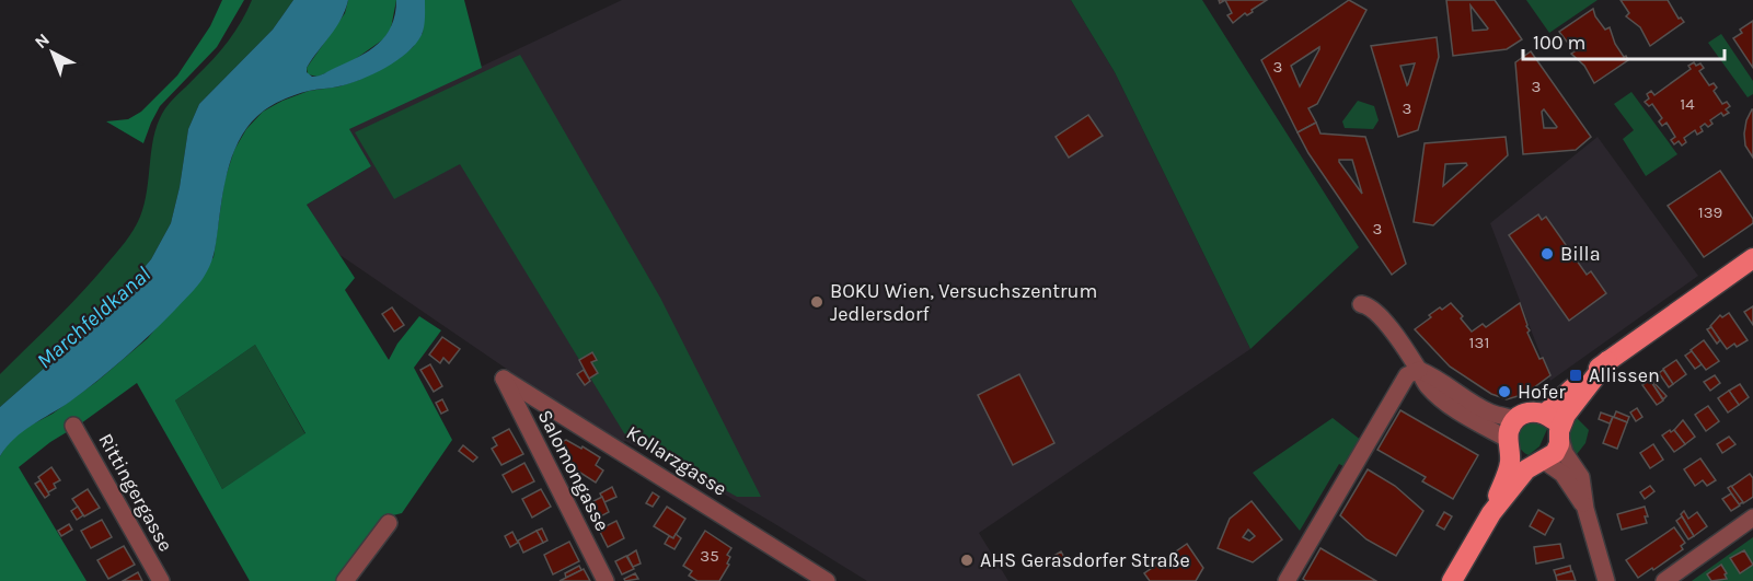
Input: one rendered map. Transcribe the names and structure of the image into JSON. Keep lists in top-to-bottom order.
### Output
{
  "streets": {
    "street": ["Kollarzgasse", "Salomongasse", "Rittingergasse"]
  },
  "crossings": [
    ["Kollarzgasse", "Salomongasse"]
  ],
  "water": ["Marchfeldkanal"],
  "places": {
    "other": [
      "Billa",
      "BOKU Wien, Versuchszentrum Jedlersdorf",
      "Hofer",
      "AHS Gerasdorfer Straße"
    ],
    "transit": ["Allissen"]
  },
  "house_numbers": [
    "3",
    "3",
    "14",
    "3",
    "139",
    "3",
    "131",
    "35"
  ],
  "scale_bar": "100 m",
  "north": "top left"
}
